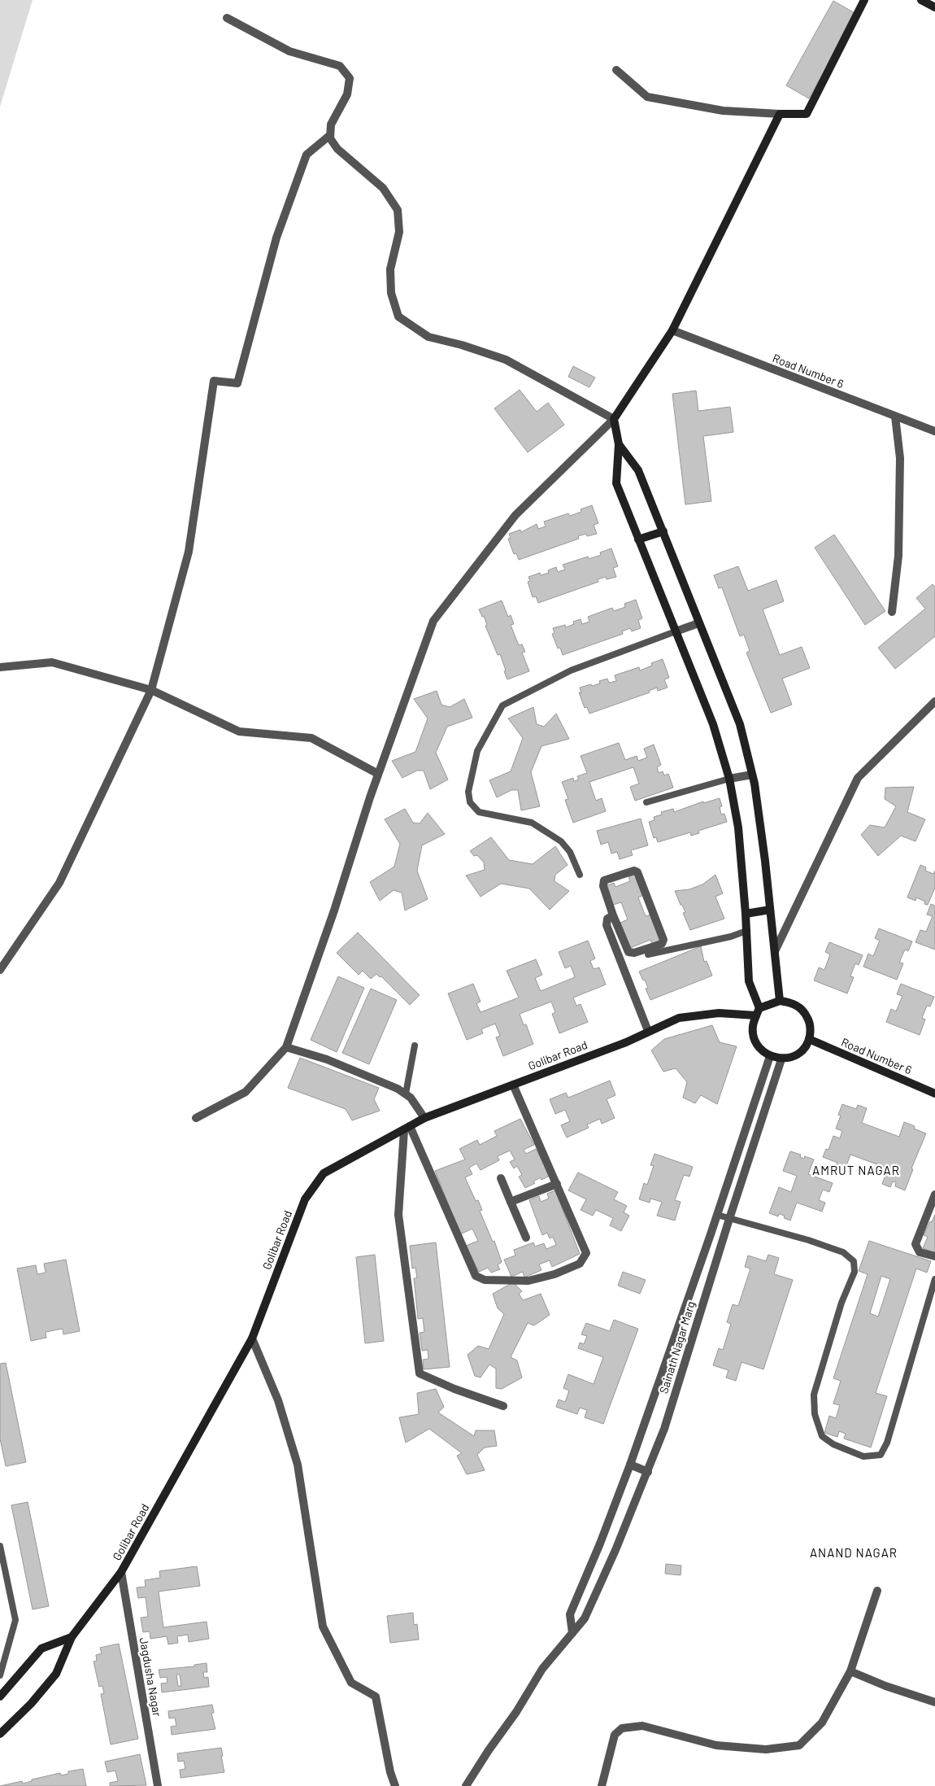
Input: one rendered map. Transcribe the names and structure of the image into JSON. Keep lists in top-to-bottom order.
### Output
{
  "streets": {
    "street": [
      "Road Number 6",
      "Golibar Road",
      "Sainath Nagar Marg",
      "Jagdusha Nagar"
    ]
  },
  "crossings": [
    ["Road Number 6", "Golibar Road"],
    ["Road Number 6", "Sainath Nagar Marg"],
    ["Golibar Road", "Sainath Nagar Marg"],
    ["Golibar Road", "Jagdusha Nagar"]
  ],
  "districts": ["AMRUT NAGAR", "ANAND NAGAR"]
}
